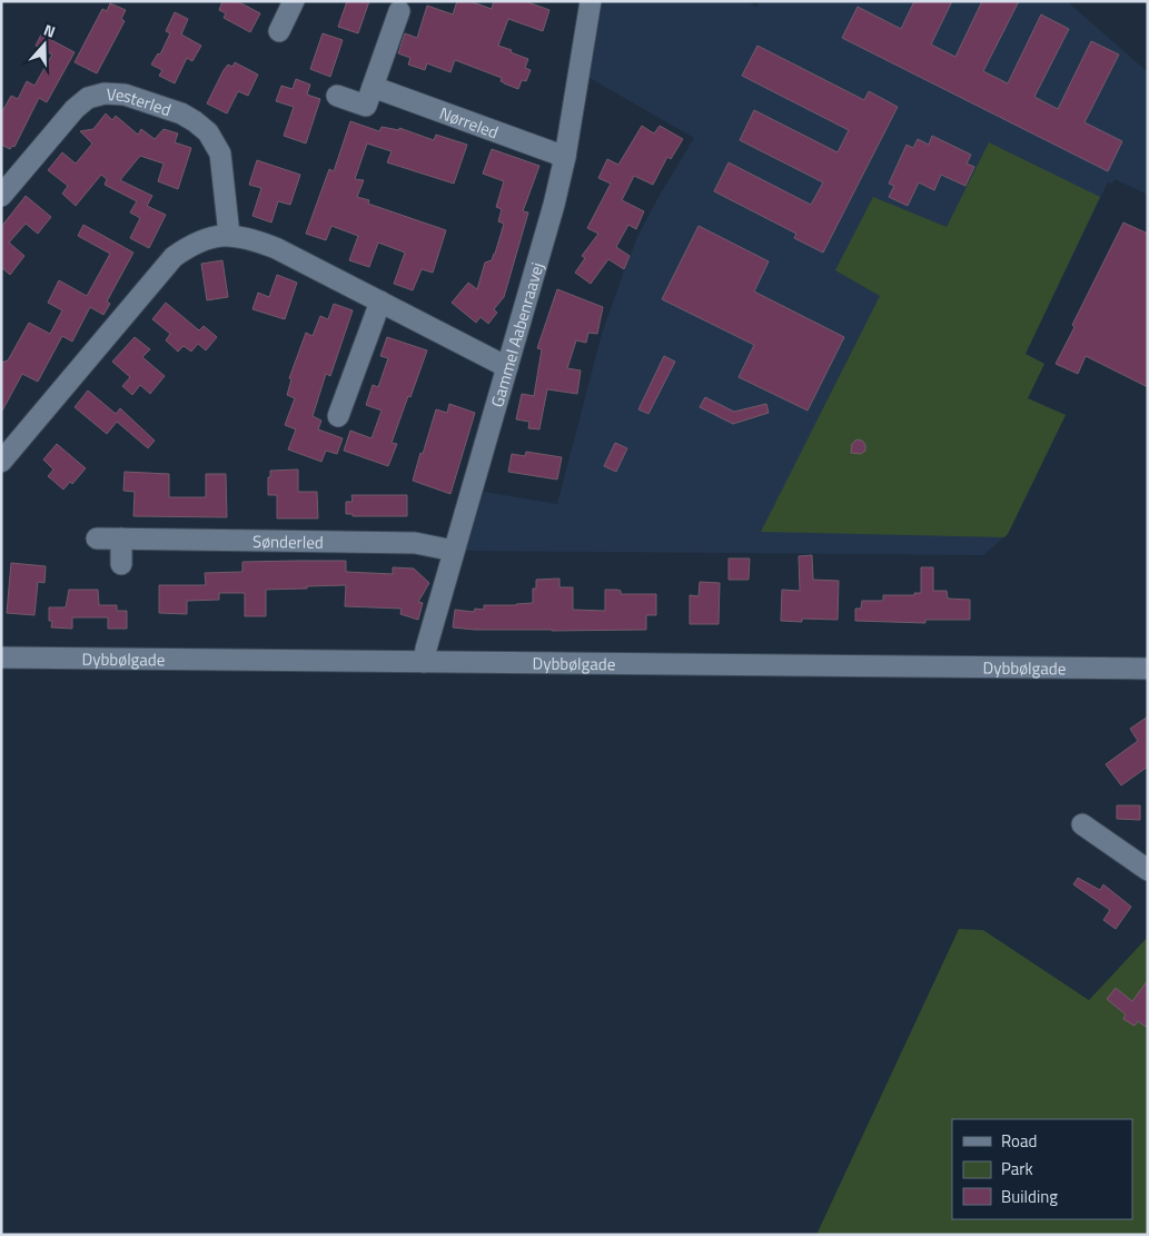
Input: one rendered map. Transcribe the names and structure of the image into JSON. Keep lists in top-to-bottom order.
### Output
{
  "streets": {
    "street": [
      "Vesterled",
      "Nørreled",
      "Gammel Aabenraavej",
      "Sønderled",
      "Dybbølgade"
    ]
  },
  "crossings": [
    ["Nørreled", "Gammel Aabenraavej"],
    ["Gammel Aabenraavej", "Sønderled"],
    ["Gammel Aabenraavej", "Dybbølgade"]
  ],
  "legend": ["Road", "Park", "Building"],
  "north": "top"
}
